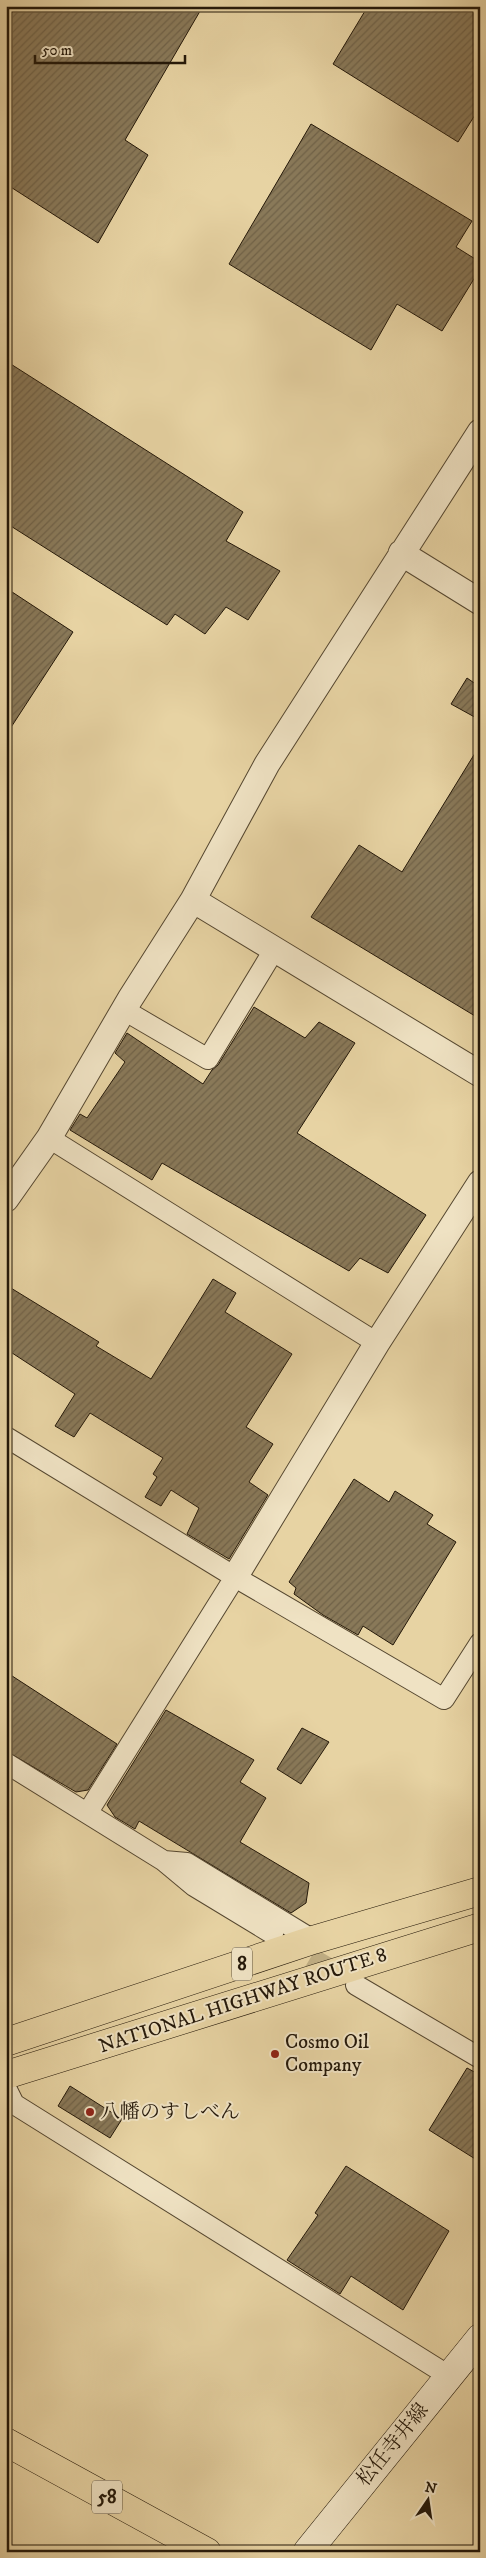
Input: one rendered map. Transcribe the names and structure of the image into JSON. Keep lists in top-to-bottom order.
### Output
{
  "streets": {
    "main road": [
      "8",
      "NATIONAL HIGHWAY ROUTE 8",
      "松任寺井線",
      "58"
    ]
  },
  "places": ["Cosmo Oil Company", "八幡のすしべん"],
  "scale_bar": "50 m",
  "north": "top"
}
